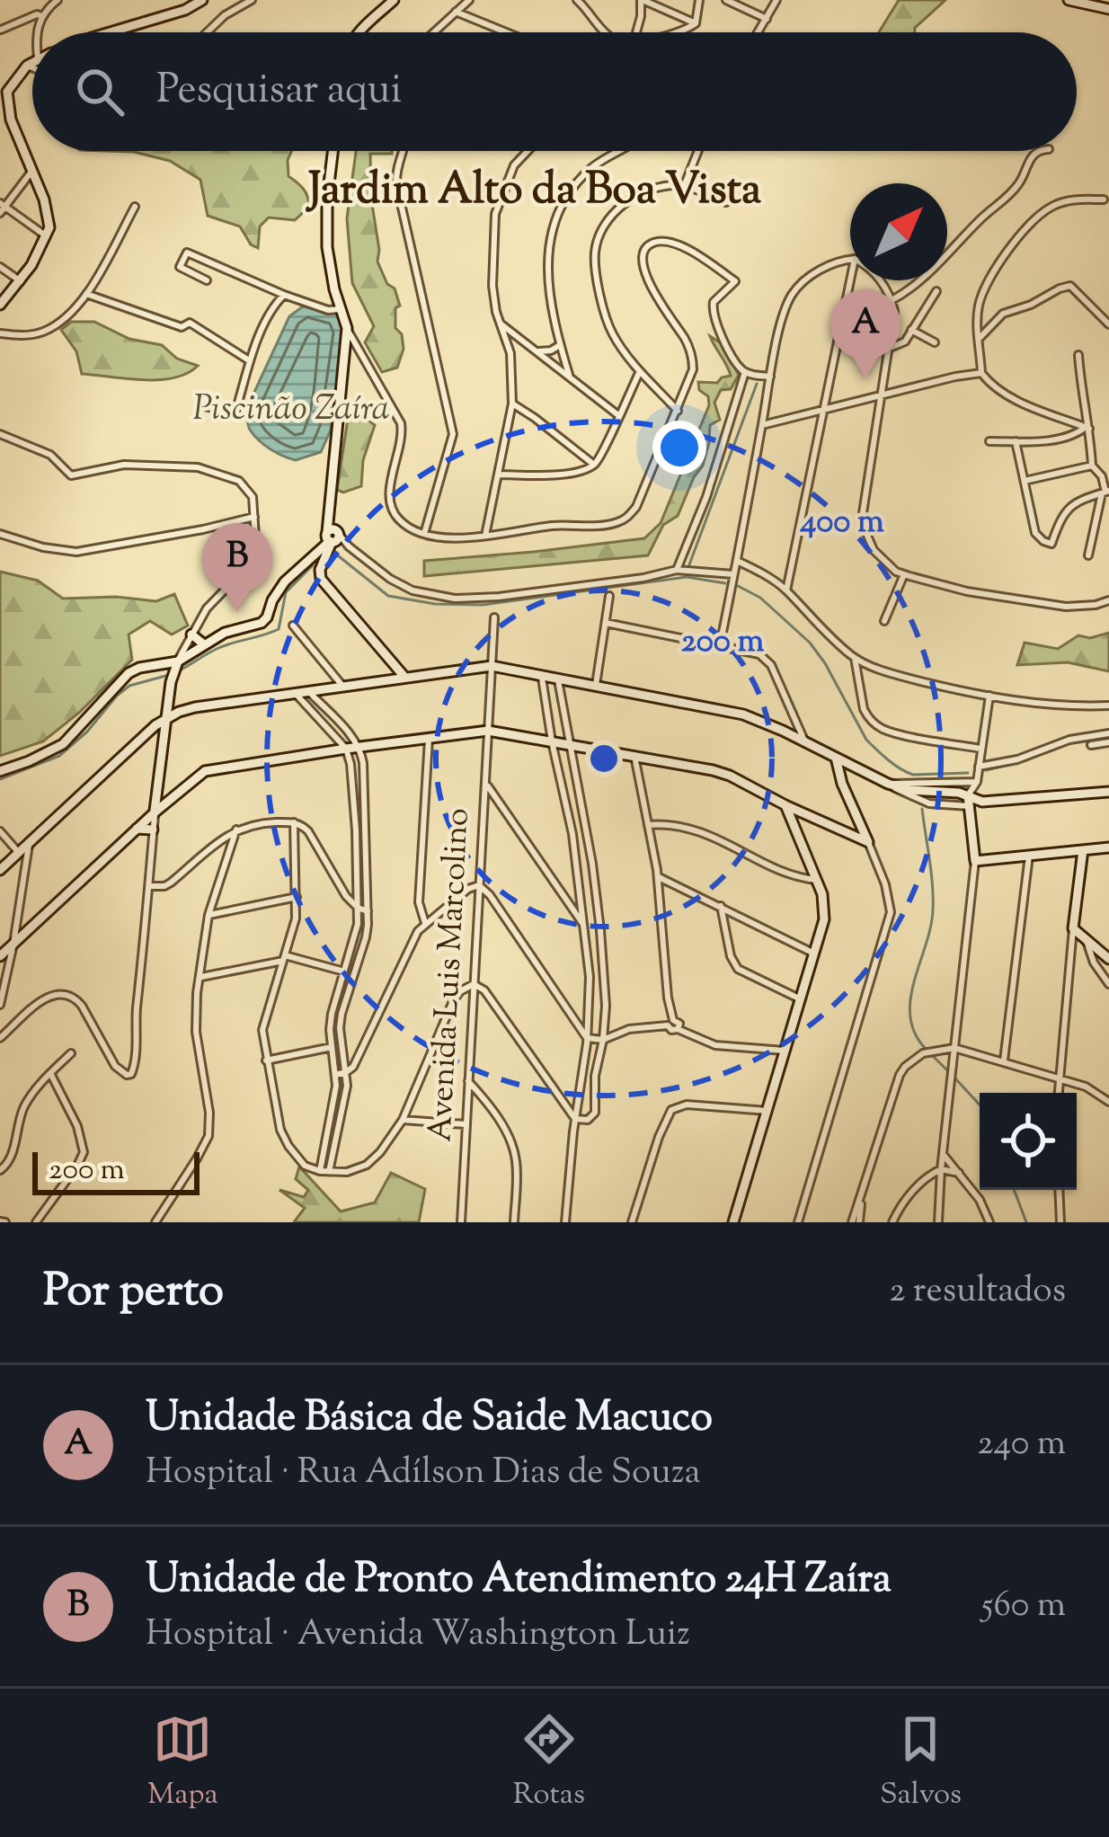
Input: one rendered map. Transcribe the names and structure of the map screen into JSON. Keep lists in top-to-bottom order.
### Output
{
  "streets": {
    "street": ["Avenida Luis Marcolino"]
  },
  "districts": ["Jardim Alto da Boa Vista"],
  "water": ["Piscinão Zaíra"],
  "scale_bar": "200 m",
  "north": "top right",
  "page": {
    "search": "Pesquisar aqui",
    "pins": ["A", "B"],
    "scale": "200 m",
    "heading": ["Por perto", "2 resultados"],
    "list": [
      {
        "mark": "A",
        "name": "Unidade Básica de Saide Macuco",
        "note": "Hospital · Rua Adílson Dias de Souza",
        "value": "240 m"
      },
      {
        "mark": "B",
        "name": "Unidade de Pronto Atendimento 24H Zaíra",
        "note": "Hospital · Avenida Washington Luiz",
        "value": "560 m"
      }
    ],
    "nav": ["Mapa", "Rotas", "Salvos"]
  },
  "rings": ["400 m", "200 m"]
}
